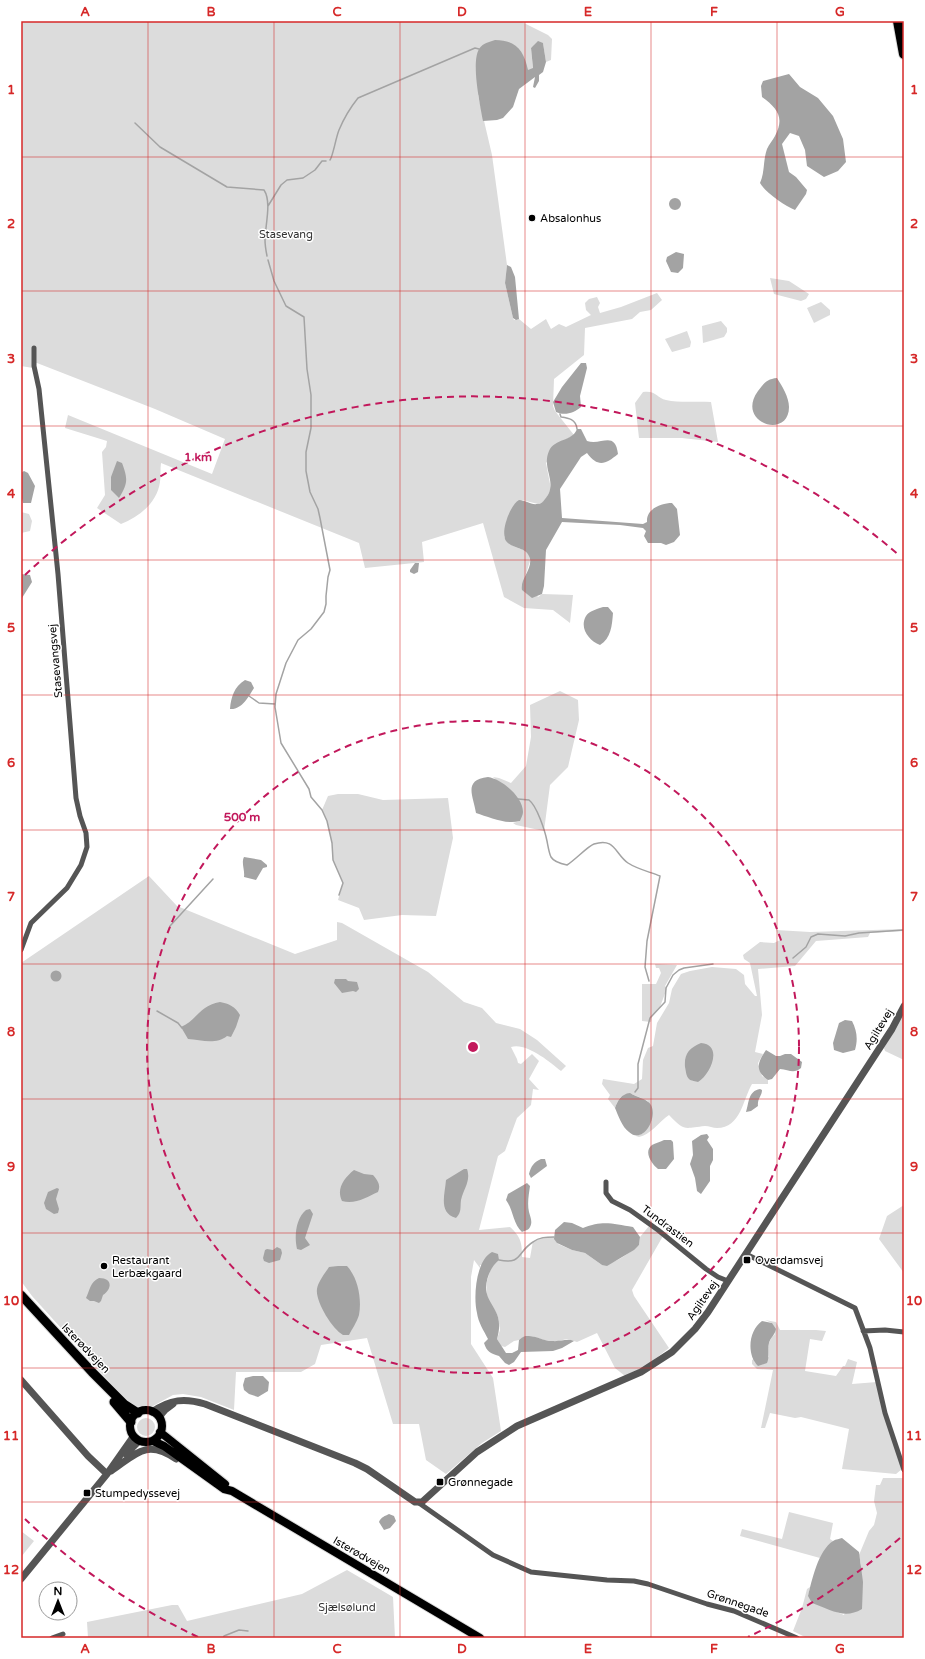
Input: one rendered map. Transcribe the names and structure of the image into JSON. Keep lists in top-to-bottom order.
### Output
{
  "streets": {
    "highway": ["Isterødvejen"],
    "street": [
      "Stasevangsvej",
      "Agiltevej",
      "Tundrastien",
      "Grønnegade"
    ]
  },
  "crossings": [
    ["Agiltevej", "Tundrastien"],
    ["Agiltevej", "Grønnegade"],
    ["Isterødvejen", "Grønnegade"]
  ],
  "parks": ["Stasevang", "Sjælsølund"],
  "places": {
    "other": ["Absalonhus", "Restaurant Lerbækgaard"],
    "transit": ["Overdamsvej", "Grønnegade", "Stumpedyssevej"]
  },
  "north": "top",
  "grid": {
    "columns": [
      "A",
      "B",
      "C",
      "D",
      "E",
      "F",
      "G"
    ],
    "rows": [
      "1",
      "2",
      "3",
      "4",
      "5",
      "6",
      "7",
      "8",
      "9",
      "10",
      "11",
      "12"
    ]
  },
  "rings": ["1 km", "500 m"]
}
